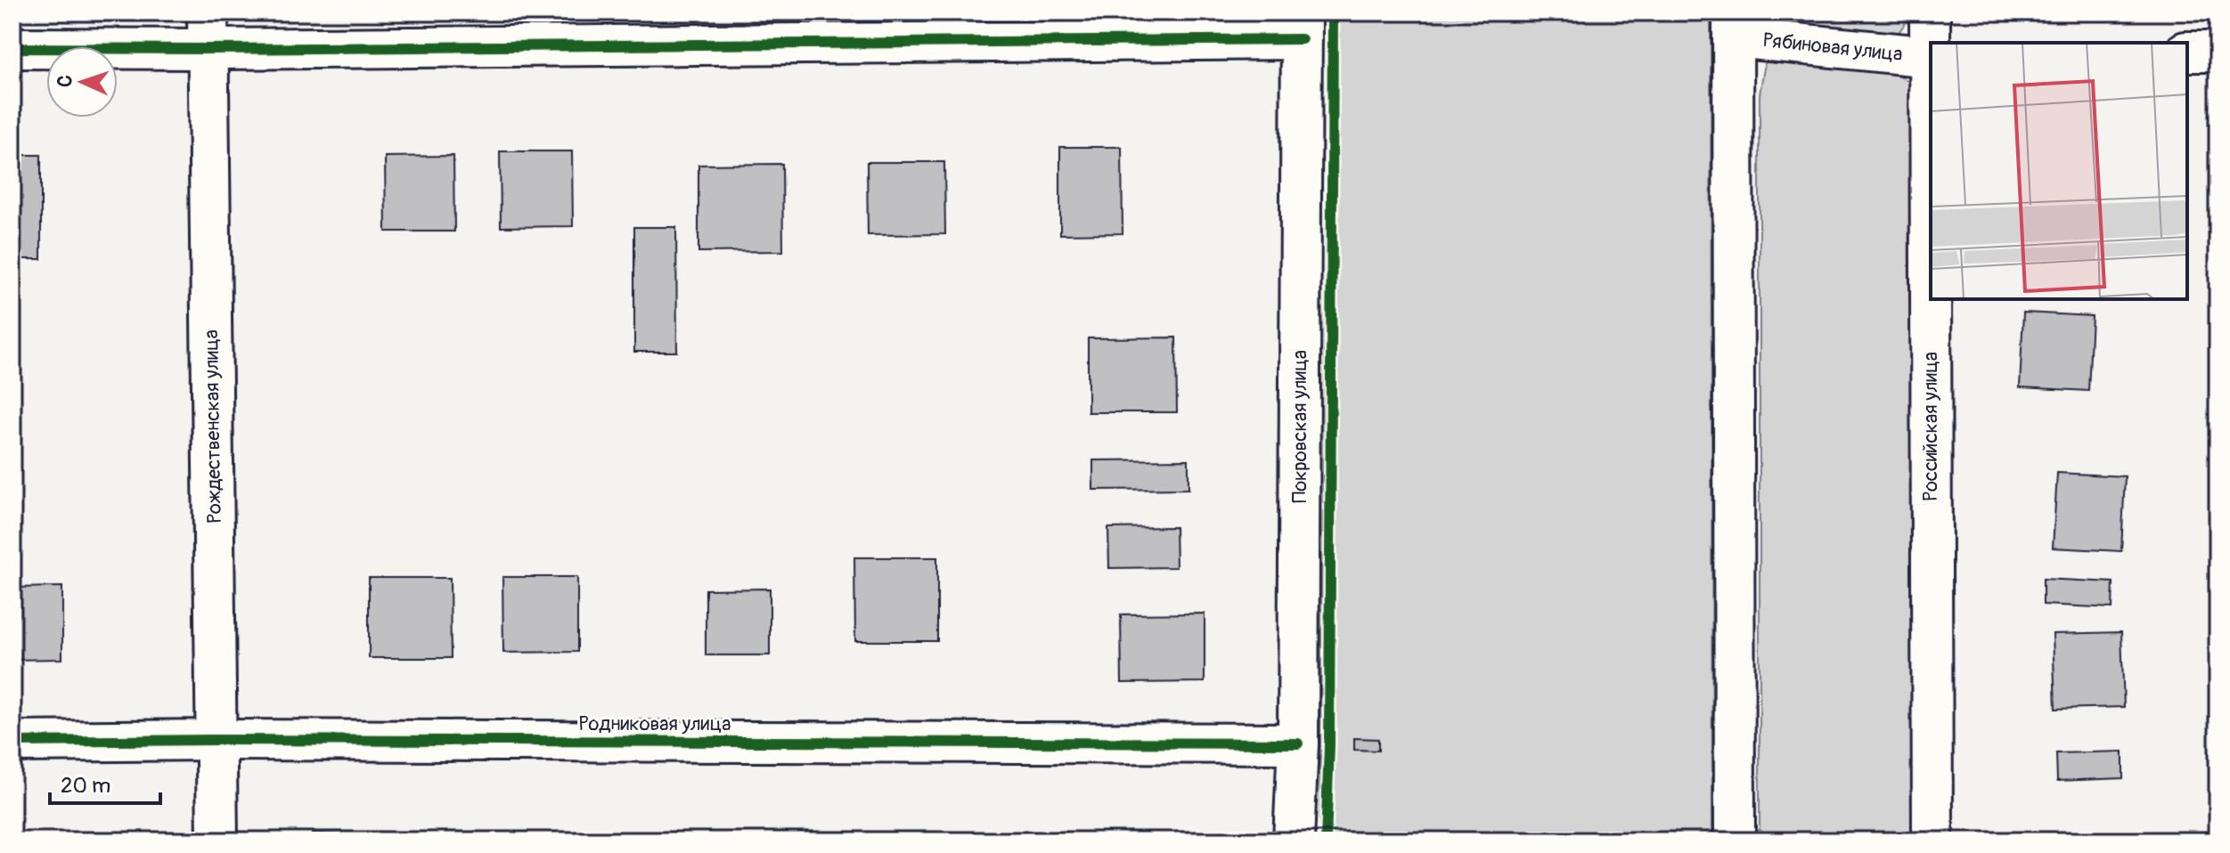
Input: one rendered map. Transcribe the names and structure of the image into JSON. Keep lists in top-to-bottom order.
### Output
{
  "streets": {
    "street": [
      "Рябиновая улица",
      "Рождественская улица",
      "Покровская улица",
      "Российская улица",
      "Родниковая улица"
    ]
  },
  "crossings": [
    ["Рождественская улица", "Родниковая улица"],
    ["Покровская улица", "Родниковая улица"]
  ],
  "scale_bar": "20 m",
  "north": "left"
}
